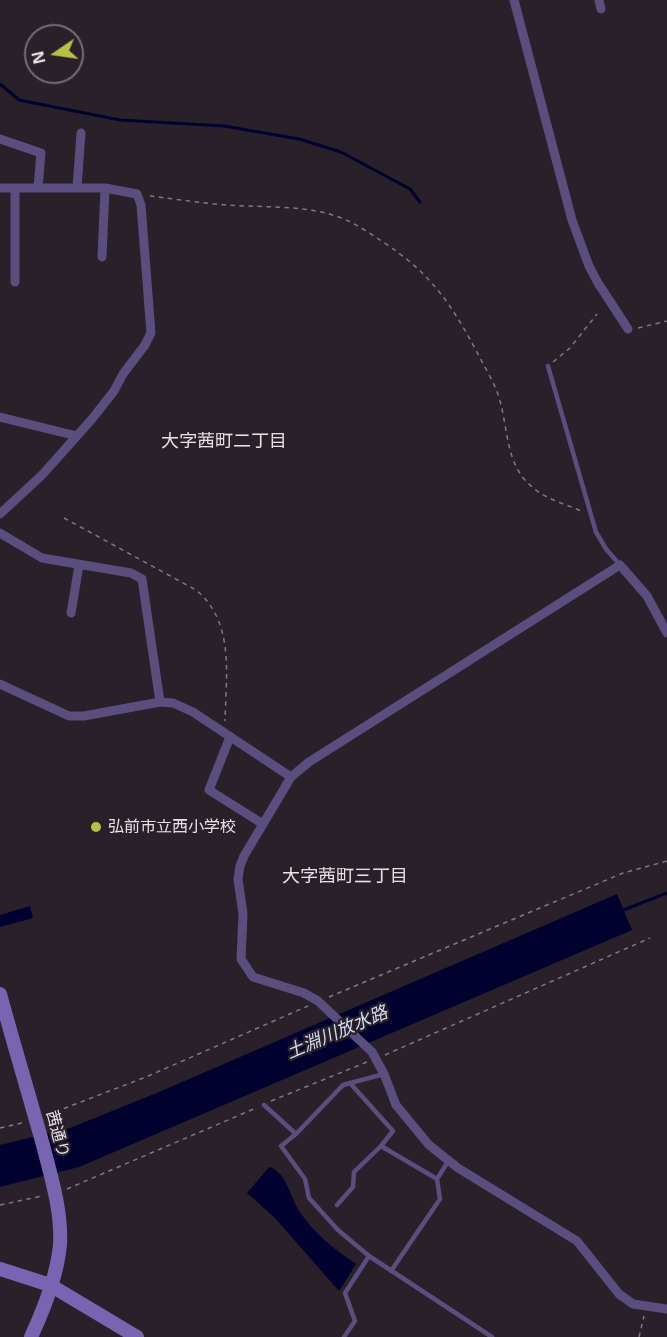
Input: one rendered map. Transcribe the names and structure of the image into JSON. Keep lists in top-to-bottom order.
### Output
{
  "streets": {
    "street": ["茜通り"]
  },
  "districts": ["大字茜町二丁目", "大字茜町三丁目"],
  "water": ["土淵川放水路"],
  "places": ["弘前市立西小学校"],
  "north": "left"
}
